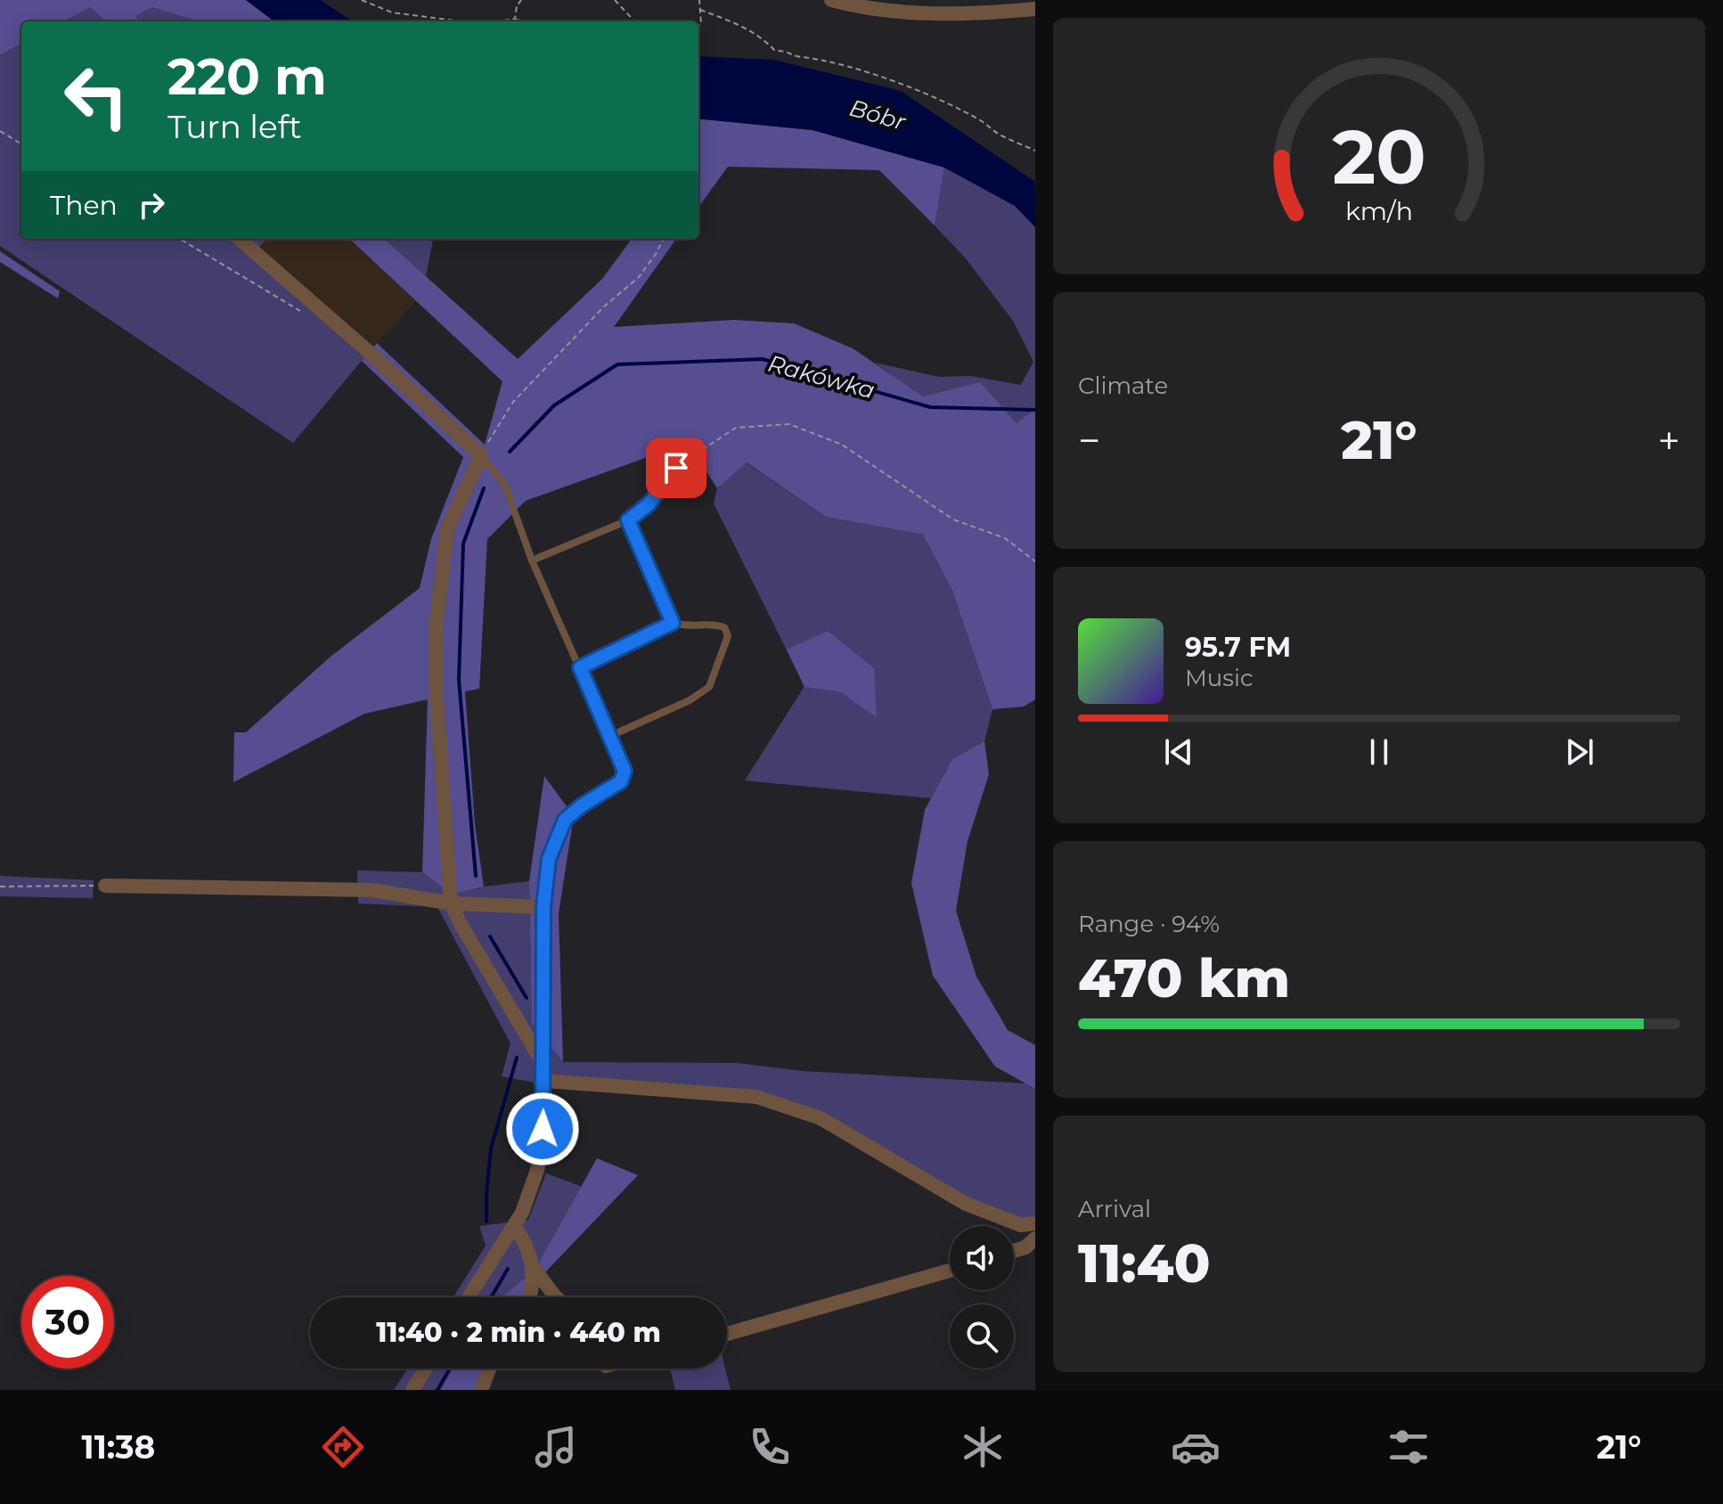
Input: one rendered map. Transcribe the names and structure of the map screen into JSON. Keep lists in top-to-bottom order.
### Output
{
  "water": ["Bóbr", "Rakówka"],
  "page": {
    "turn": ["220 m", "Turn left"],
    "then": "Then",
    "tile": [
      "Climate",
      ["Range · 94%", "470 km"],
      ["Arrival", "11:40"]
    ],
    "heat": ["−", "21°", "+"],
    "song": ["95.7 FM", "Music"],
    "limit": "30",
    "trip": "11:40 · 2 min · 440 m",
    "tabs": ["11:38", "21°"],
    "gauge": ["20", "km/h"]
  }
}
